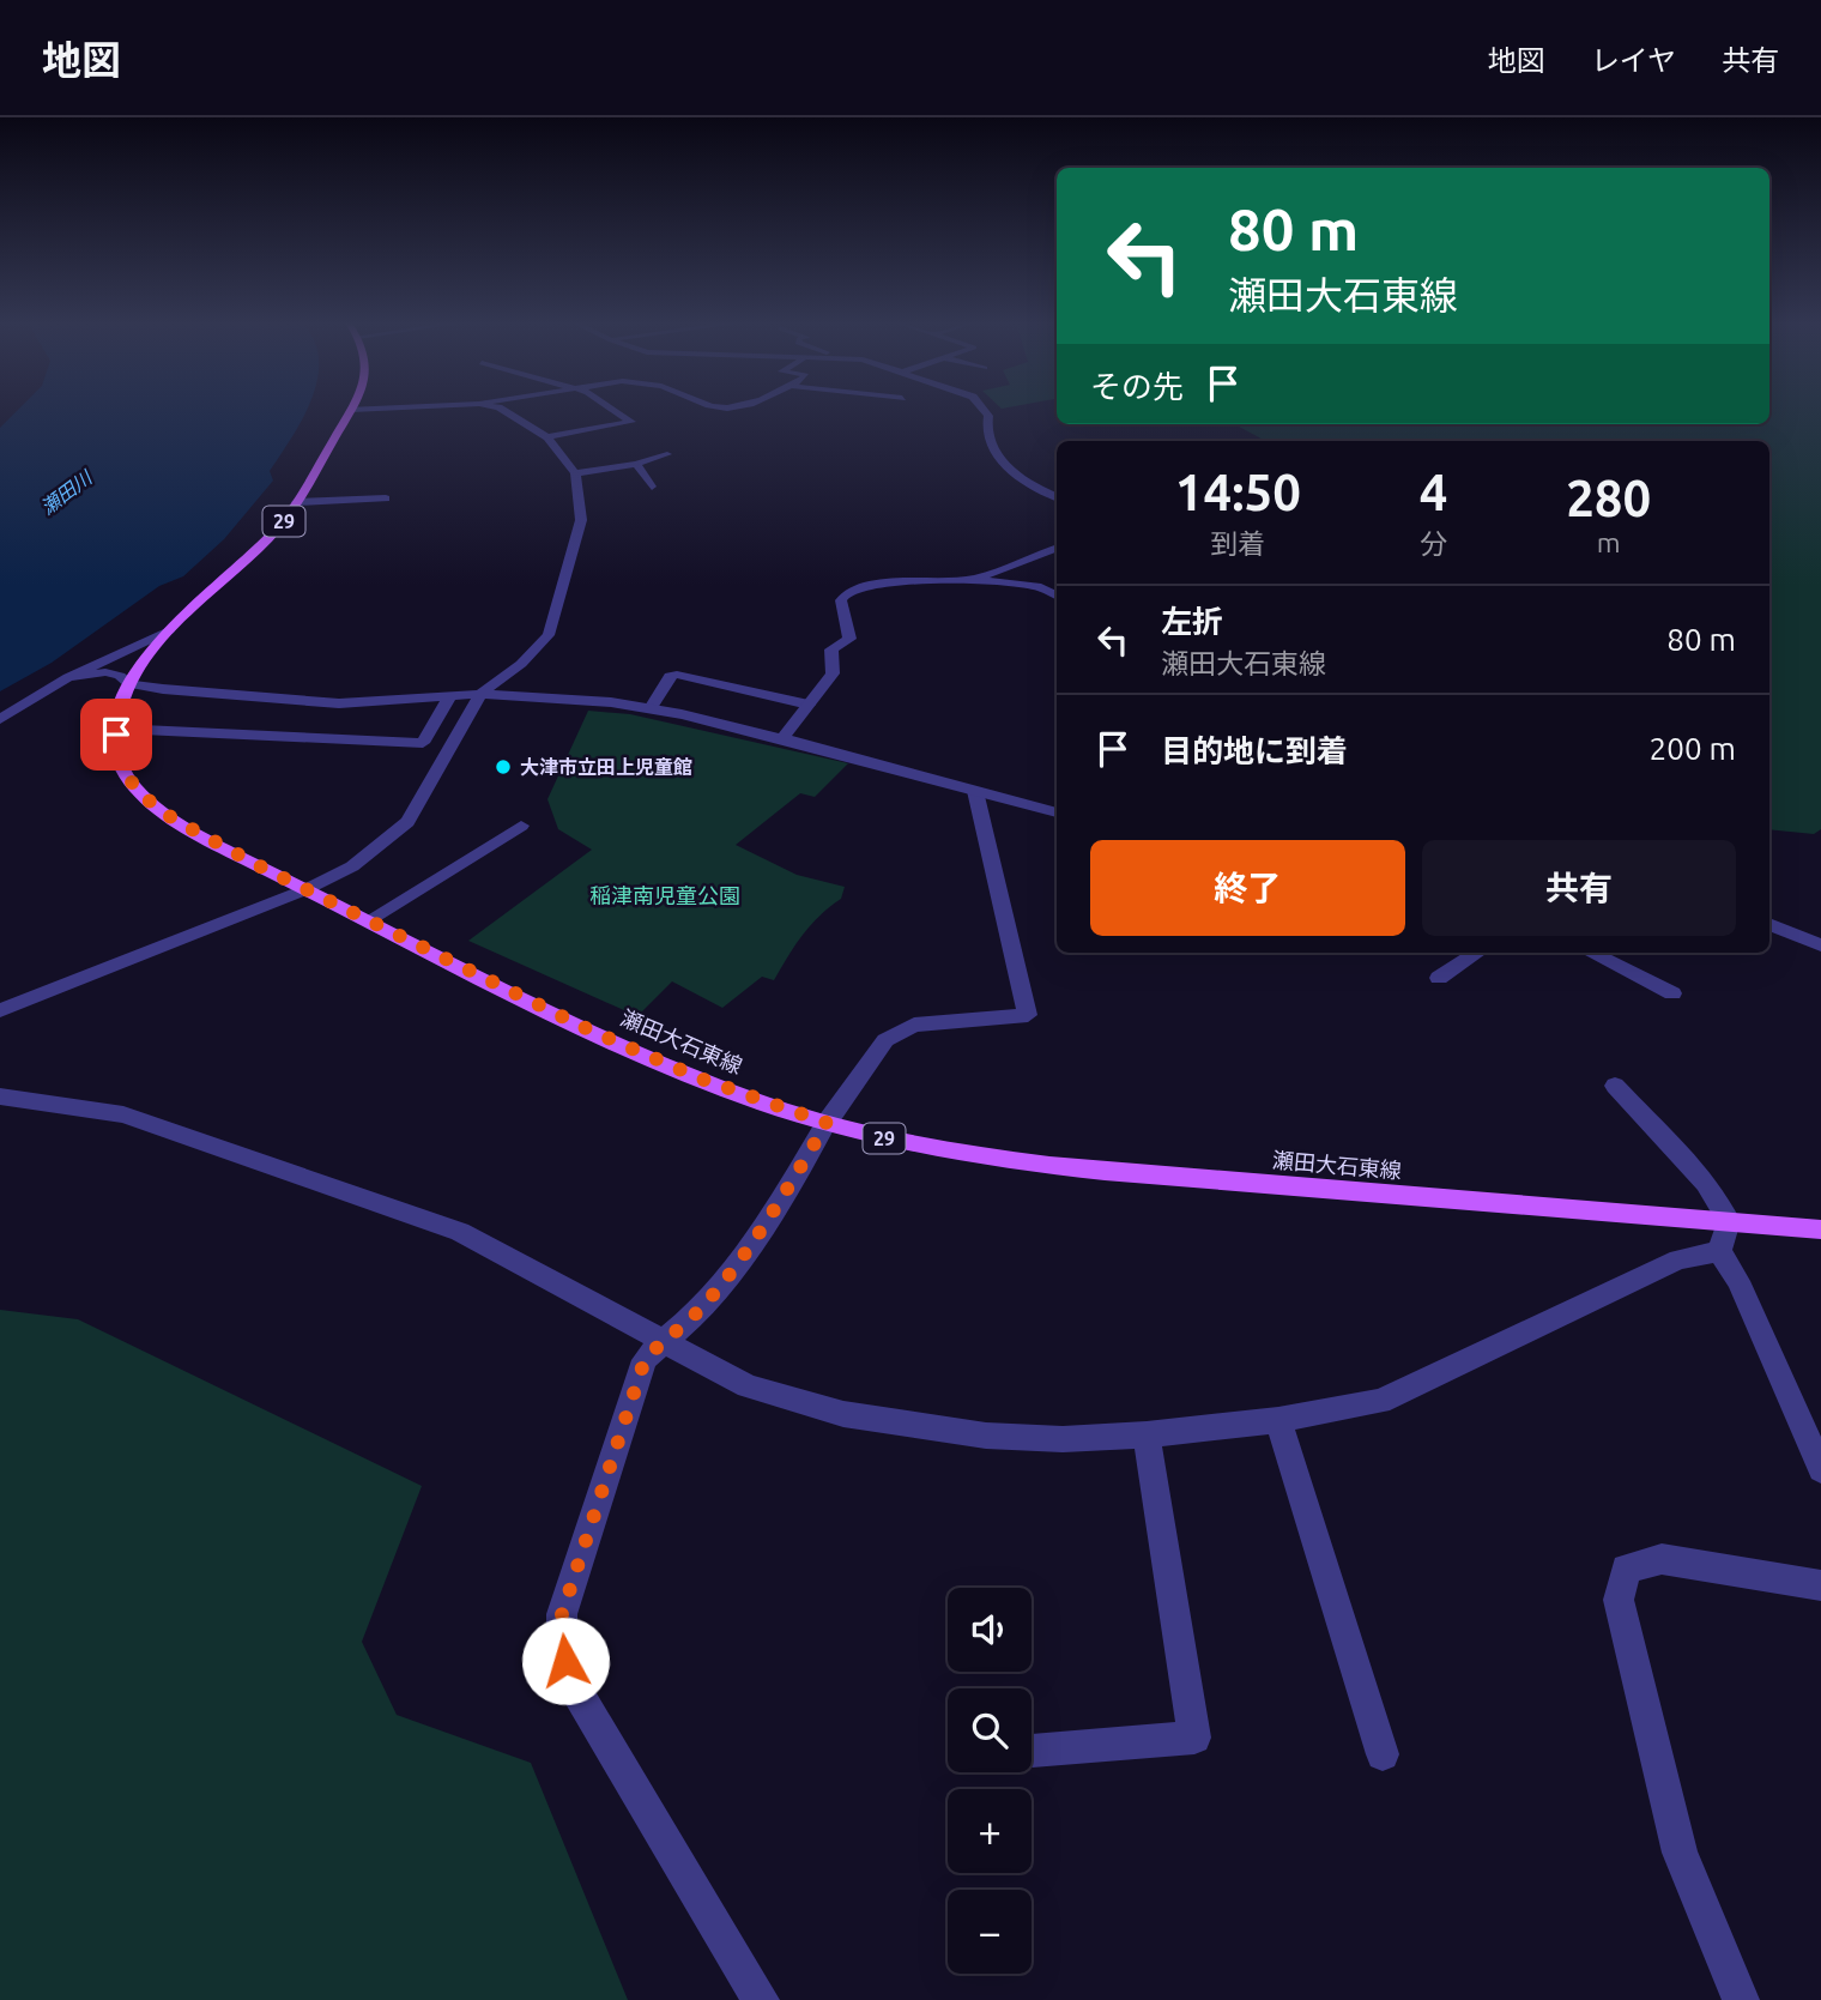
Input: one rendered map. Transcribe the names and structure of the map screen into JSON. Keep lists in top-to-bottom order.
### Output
{
  "streets": {
    "main road": ["29", "瀬田大石東線"]
  },
  "water": ["瀬田川"],
  "parks": ["稲津南児童公園"],
  "places": ["大津市立田上児童館"],
  "page": {
    "header": "地図",
    "nav": ["地図", "レイヤ", "共有"],
    "turn": ["80 m", "瀬田大石東線"],
    "then": "その先",
    "eta": [
      "14:50",
      "到着",
      "4",
      "分",
      "280",
      "m"
    ],
    "list": [
      {
        "name": "左折",
        "note": "瀬田大石東線",
        "value": "80 m"
      },
      {
        "name": "目的地に到着",
        "value": "200 m"
      }
    ],
    "buttons": ["終了", "共有"],
    "map_buttons": ["+", "−"]
  }
}
